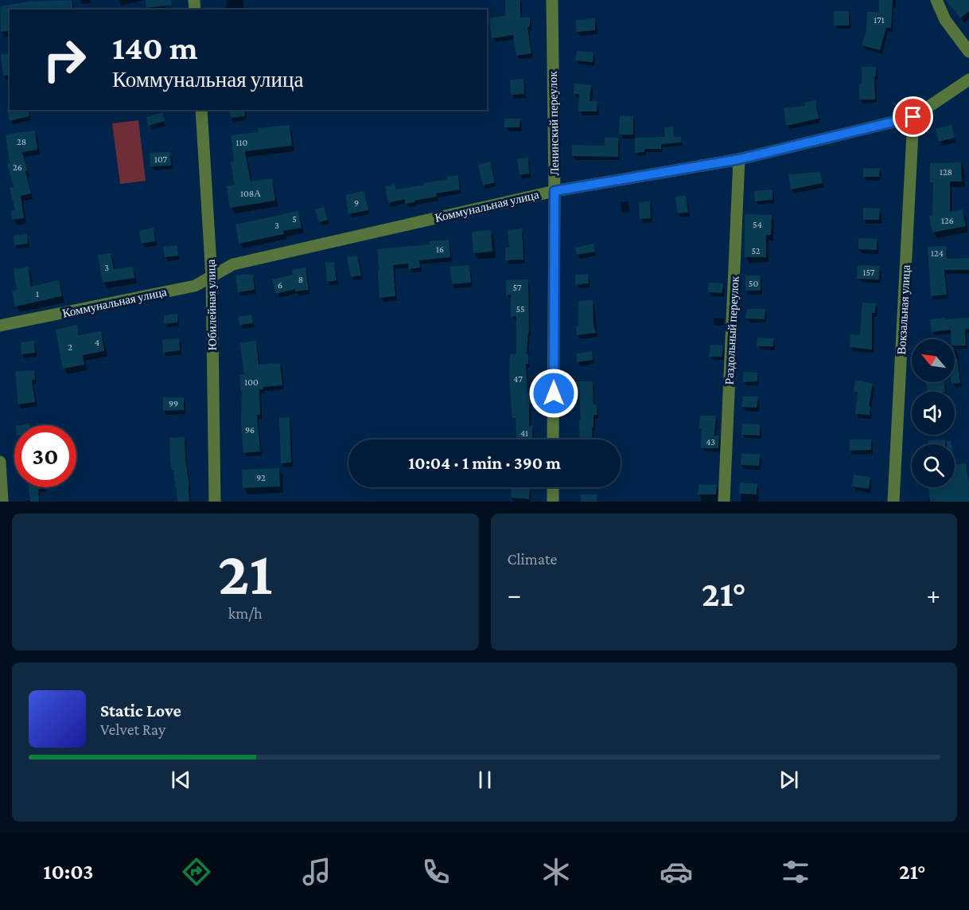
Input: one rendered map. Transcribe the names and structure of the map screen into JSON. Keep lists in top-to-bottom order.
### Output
{
  "streets": {
    "street": [
      "Ленинский переулок",
      "Коммунальная улица",
      "Юбилейная улица",
      "Вокзальная улица",
      "Раздольный переулок"
    ]
  },
  "crossings": [
    ["Ленинский переулок", "Коммунальная улица"],
    ["Коммунальная улица", "Юбилейная улица"],
    ["Коммунальная улица", "Вокзальная улица"],
    ["Коммунальная улица", "Раздольный переулок"]
  ],
  "house_numbers": [
    "171",
    "28",
    "110",
    "107",
    "26",
    "128",
    "108А",
    "9",
    "5",
    "126",
    "54",
    "3",
    "16",
    "52",
    "124",
    "3",
    "157",
    "8",
    "50",
    "6",
    "57",
    "1",
    "55",
    "4",
    "2",
    "47",
    "100",
    "99",
    "96",
    "41",
    "43",
    "92"
  ],
  "north": "top left",
  "page": {
    "turn": ["140 m", "Коммунальная улица"],
    "limit": "30",
    "trip": "10:04 · 1 min · 390 m",
    "tile": [
      ["21", "km/h"],
      "Climate"
    ],
    "heat": ["−", "21°", "+"],
    "song": ["Static Love", "Velvet Ray"],
    "tabs": ["10:03", "21°"]
  }
}
